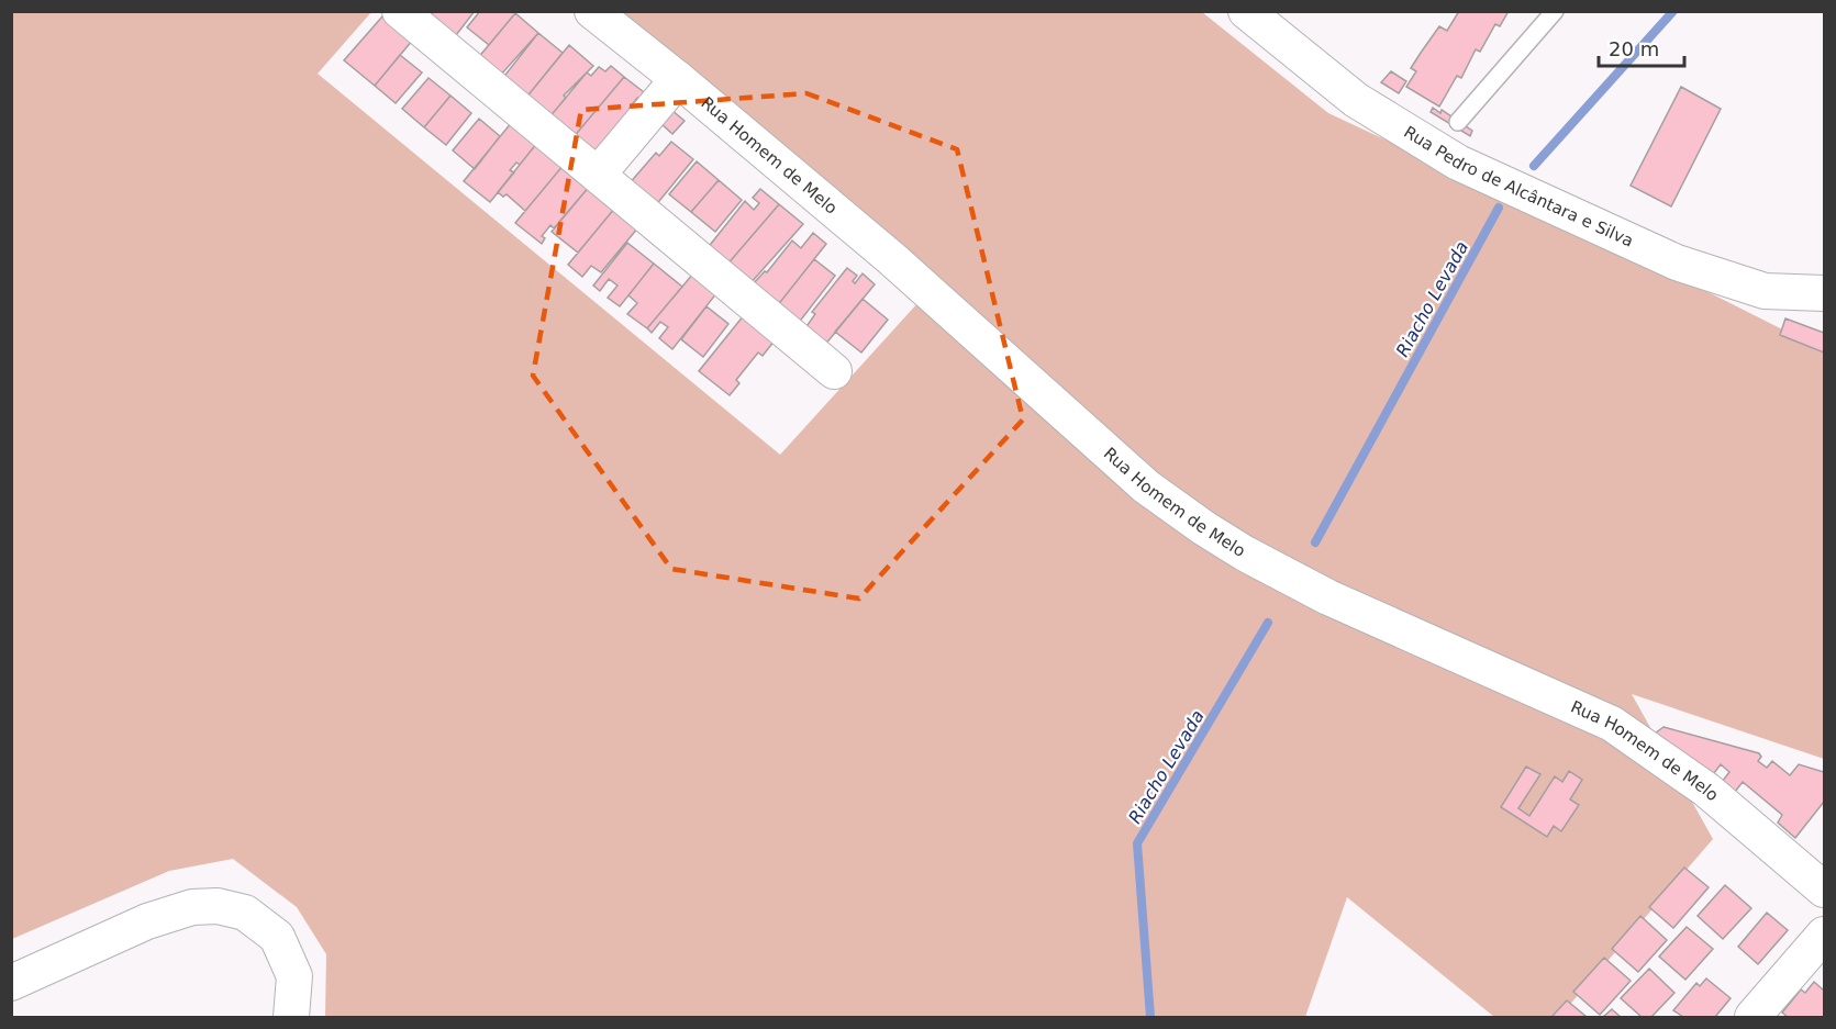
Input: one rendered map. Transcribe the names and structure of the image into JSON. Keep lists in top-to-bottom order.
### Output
{
  "streets": {
    "street": ["Rua Homem de Melo", "Rua Pedro de Alcântara e Silva"]
  },
  "water": ["Riacho Levada"],
  "scale_bar": "20 m"
}
